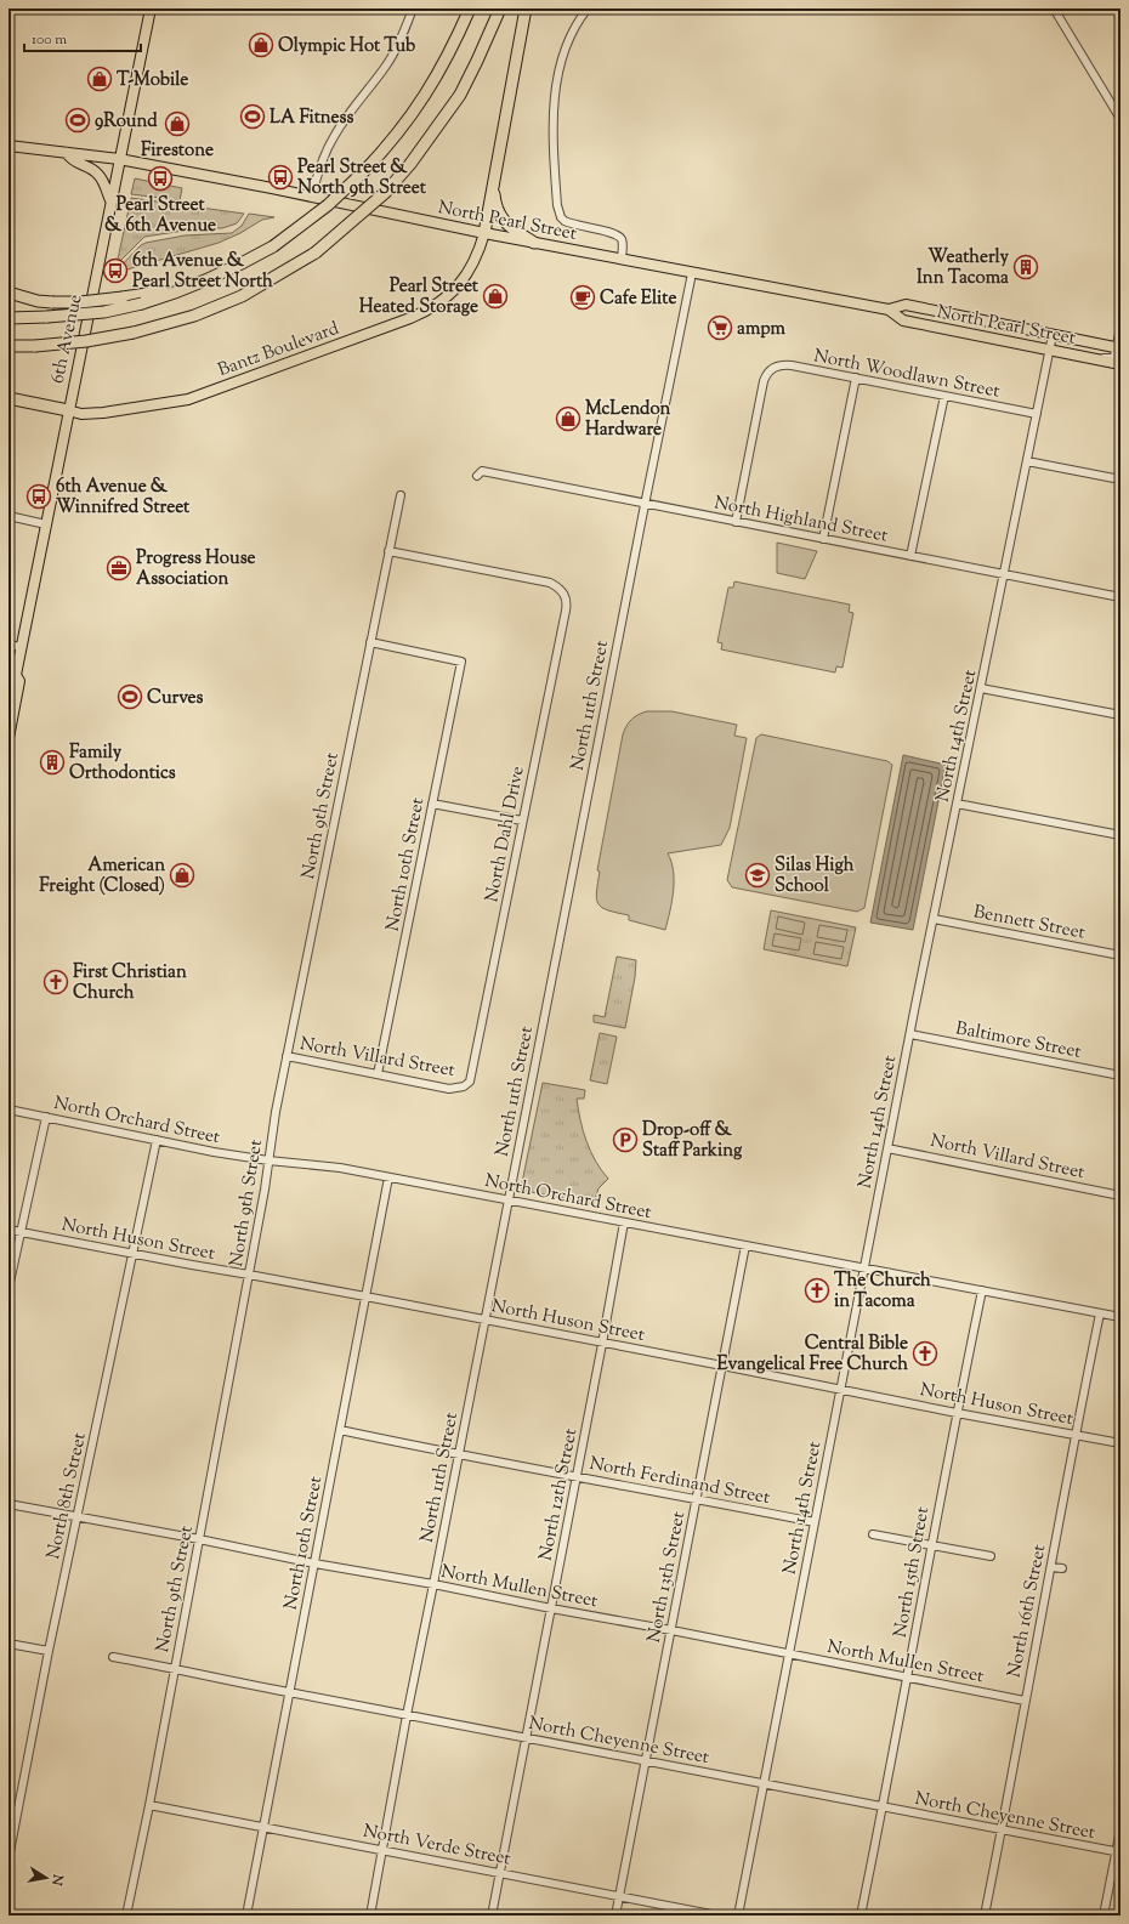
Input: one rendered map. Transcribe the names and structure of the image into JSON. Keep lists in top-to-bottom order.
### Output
{
  "streets": {
    "main road": ["North Pearl Street", "6th Avenue", "Bantz Boulevard"],
    "street": [
      "North Woodlawn Street",
      "North Highland Street",
      "North 11th Street",
      "North 14th Street",
      "North 9th Street",
      "North Dahl Drive",
      "North 10th Street",
      "Bennett Street",
      "Baltimore Street",
      "North Villard Street",
      "North Orchard Street",
      "North Huson Street",
      "North Ferdinand Street",
      "North 12th Street",
      "North 8th Street",
      "North 15th Street",
      "North 13th Street",
      "North Mullen Street",
      "North 16th Street",
      "North Cheyenne Street",
      "North Verde Street"
    ]
  },
  "crossings": [
    ["North Pearl Street", "6th Avenue"],
    ["North Pearl Street", "Bantz Boulevard"],
    ["North Pearl Street", "North 11th Street"],
    ["North Pearl Street", "North 14th Street"],
    ["6th Avenue", "Bantz Boulevard"],
    ["North Woodlawn Street", "North Highland Street"],
    ["North Woodlawn Street", "North 14th Street"],
    ["North Highland Street", "North 11th Street"],
    ["North Highland Street", "North 14th Street"],
    ["North 11th Street", "North Orchard Street"],
    ["North 11th Street", "North Huson Street"],
    ["North 11th Street", "North Ferdinand Street"],
    ["North 11th Street", "North Mullen Street"],
    ["North 11th Street", "North Cheyenne Street"],
    ["North 11th Street", "North Verde Street"],
    ["North 14th Street", "Bennett Street"],
    ["North 14th Street", "Baltimore Street"],
    ["North 14th Street", "North Villard Street"],
    ["North 14th Street", "North Orchard Street"],
    ["North 14th Street", "North Huson Street"],
    ["North 14th Street", "North Ferdinand Street"],
    ["North 14th Street", "North Mullen Street"],
    ["North 14th Street", "North Cheyenne Street"],
    ["North 9th Street", "North Dahl Drive"],
    ["North 9th Street", "North 10th Street"],
    ["North 9th Street", "North Villard Street"],
    ["North 9th Street", "North Orchard Street"],
    ["North 9th Street", "North Huson Street"],
    ["North 9th Street", "North Mullen Street"],
    ["North 9th Street", "North Cheyenne Street"],
    ["North 9th Street", "North Verde Street"],
    ["North Dahl Drive", "North Villard Street"],
    ["North 10th Street", "North Villard Street"],
    ["North 10th Street", "North Orchard Street"],
    ["North 10th Street", "North Huson Street"],
    ["North 10th Street", "North Ferdinand Street"],
    ["North 10th Street", "North Mullen Street"],
    ["North 10th Street", "North Cheyenne Street"],
    ["North 10th Street", "North Verde Street"],
    ["North Orchard Street", "North 12th Street"],
    ["North Orchard Street", "North 8th Street"],
    ["North Orchard Street", "North 15th Street"],
    ["North Orchard Street", "North 13th Street"],
    ["North Orchard Street", "North 16th Street"],
    ["North Huson Street", "North 12th Street"],
    ["North Huson Street", "North 8th Street"],
    ["North Huson Street", "North 15th Street"],
    ["North Huson Street", "North 13th Street"],
    ["North Huson Street", "North 16th Street"],
    ["North Ferdinand Street", "North 12th Street"],
    ["North Ferdinand Street", "North 13th Street"],
    ["North 12th Street", "North Mullen Street"],
    ["North 12th Street", "North Cheyenne Street"],
    ["North 12th Street", "North Verde Street"],
    ["North 8th Street", "North Mullen Street"],
    ["North 15th Street", "North Mullen Street"],
    ["North 15th Street", "North Cheyenne Street"],
    ["North 13th Street", "North Mullen Street"],
    ["North 13th Street", "North Cheyenne Street"],
    ["North 13th Street", "North Verde Street"],
    ["North Mullen Street", "North 16th Street"],
    ["North 16th Street", "North Cheyenne Street"]
  ],
  "places": {
    "shop": [
      "Olympic Hot Tub",
      "T-Mobile",
      "Firestone",
      "Pearl Street Heated Storage",
      "McLendon Hardware",
      "American Freight (Closed)"
    ],
    "sports": ["LA Fitness", "9Round", "Curves"],
    "bus stop": [
      "Pearl Street & North 9th Street",
      "Pearl Street & 6th Avenue",
      "6th Avenue & Pearl Street North",
      "6th Avenue & Winnifred Street"
    ],
    "building": ["Weatherly Inn Tacoma", "Family Orthodontics"],
    "cafe": ["Cafe Elite"],
    "supermarket": ["ampm"],
    "office": ["Progress House Association"],
    "school or university": ["Silas High School"],
    "church": ["First Christian Church", "The Church in Tacoma", "Central Bible Evangelical Free Church"],
    "parking": ["Drop-off & Staff Parking"]
  },
  "scale_bar": "100 m",
  "north": "right"
}
